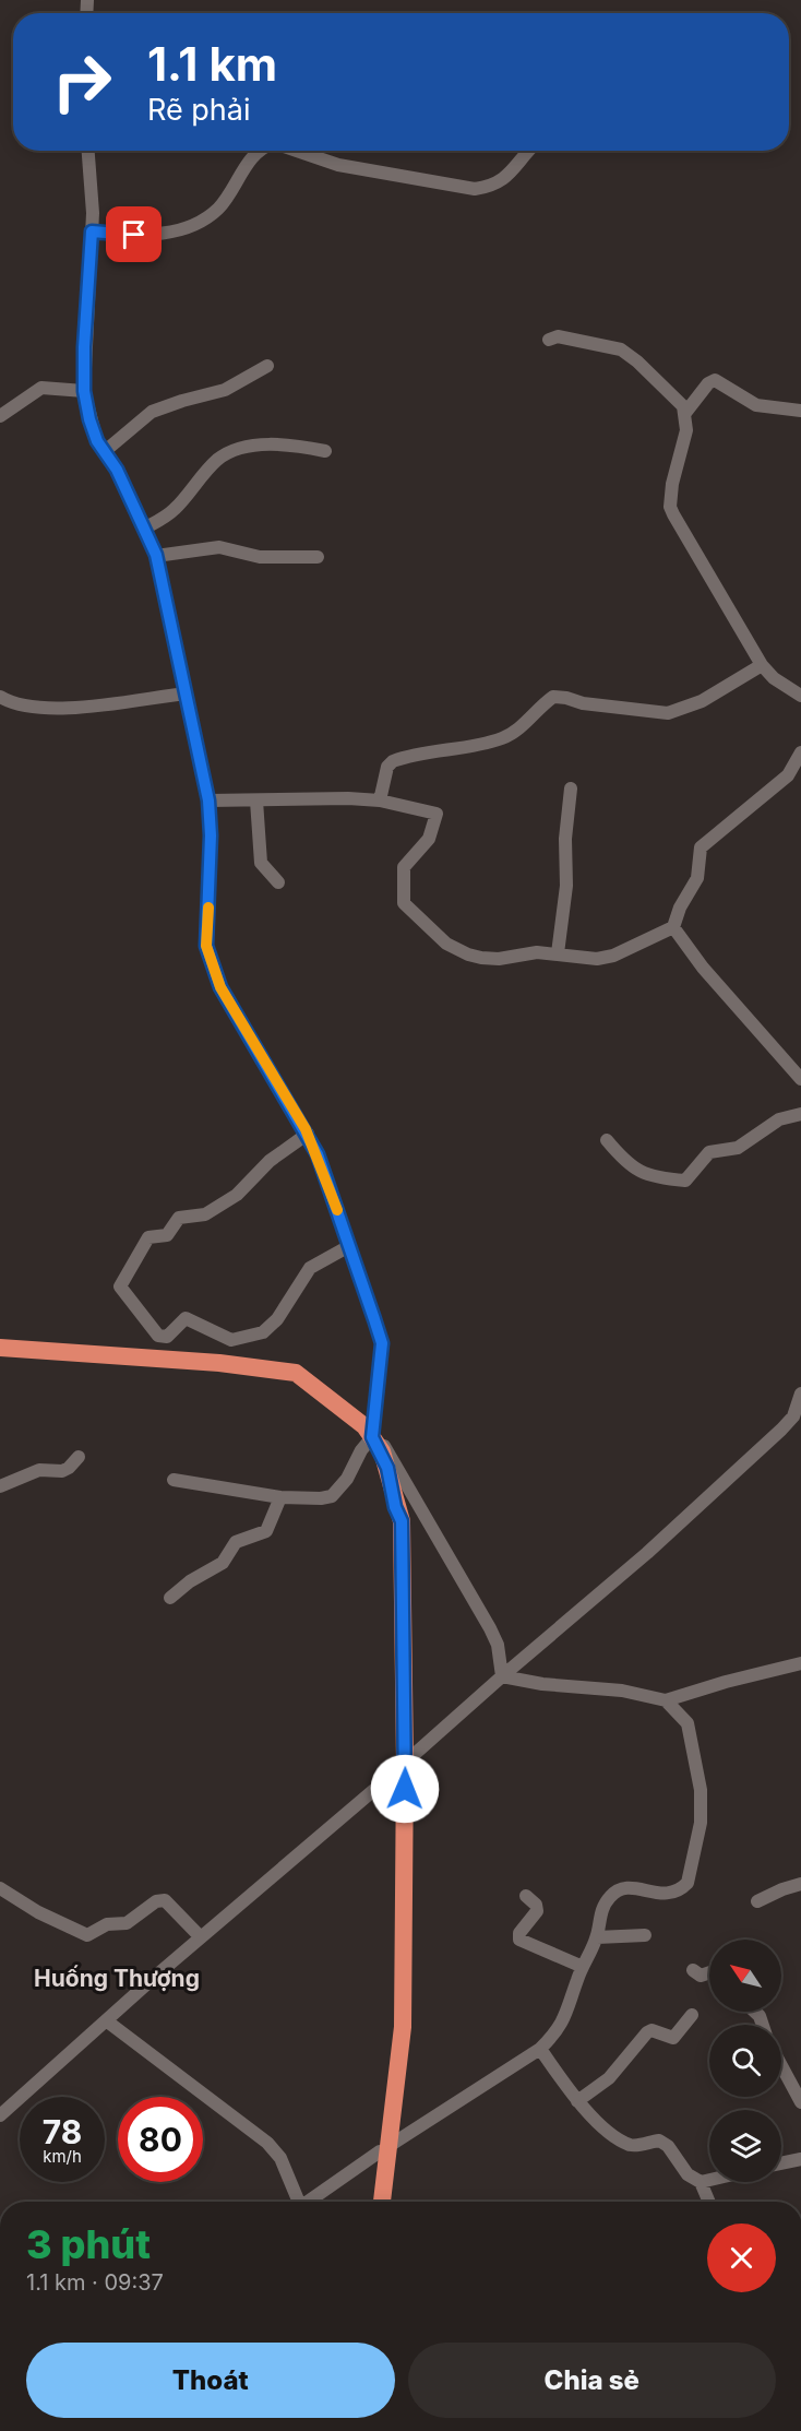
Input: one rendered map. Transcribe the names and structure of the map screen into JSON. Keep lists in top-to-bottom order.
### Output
{
  "districts": ["Huống Thượng"],
  "north": "top left",
  "page": {
    "turn": ["1.1 km", "Rẽ phải"],
    "speed": "78 km/h",
    "limit": "80",
    "heading": ["3 phút", "1.1 km · 09:37"],
    "buttons": ["Thoát", "Chia sẻ"]
  }
}
